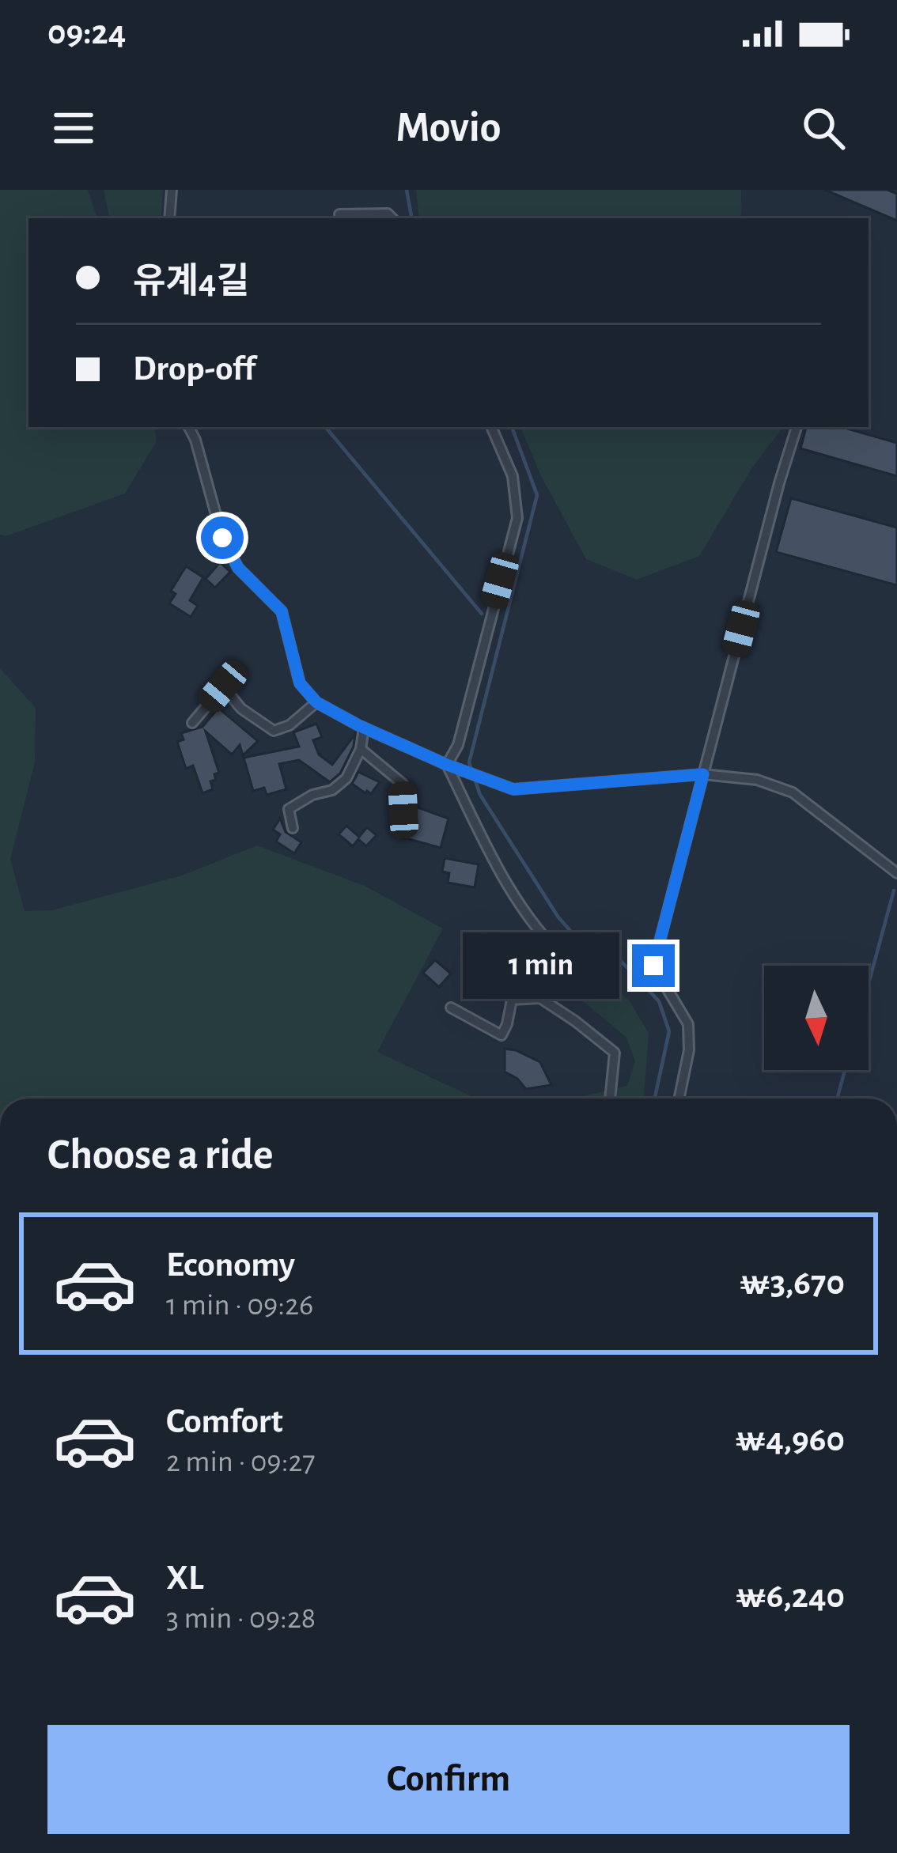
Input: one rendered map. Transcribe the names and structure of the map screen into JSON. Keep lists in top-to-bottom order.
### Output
{
  "north": "bottom",
  "page": {
    "status": "09:24",
    "header": "Movio",
    "banner": ["유계4길", "Drop-off"],
    "bubble": "1 min",
    "heading": "Choose a ride",
    "list": [
      {
        "name": "Economy",
        "note": "1 min · 09:26",
        "value": "₩3,670"
      },
      {
        "name": "Comfort",
        "note": "2 min · 09:27",
        "value": "₩4,960"
      },
      {
        "name": "XL",
        "note": "3 min · 09:28",
        "value": "₩6,240"
      }
    ],
    "buttons": "Confirm"
  }
}
